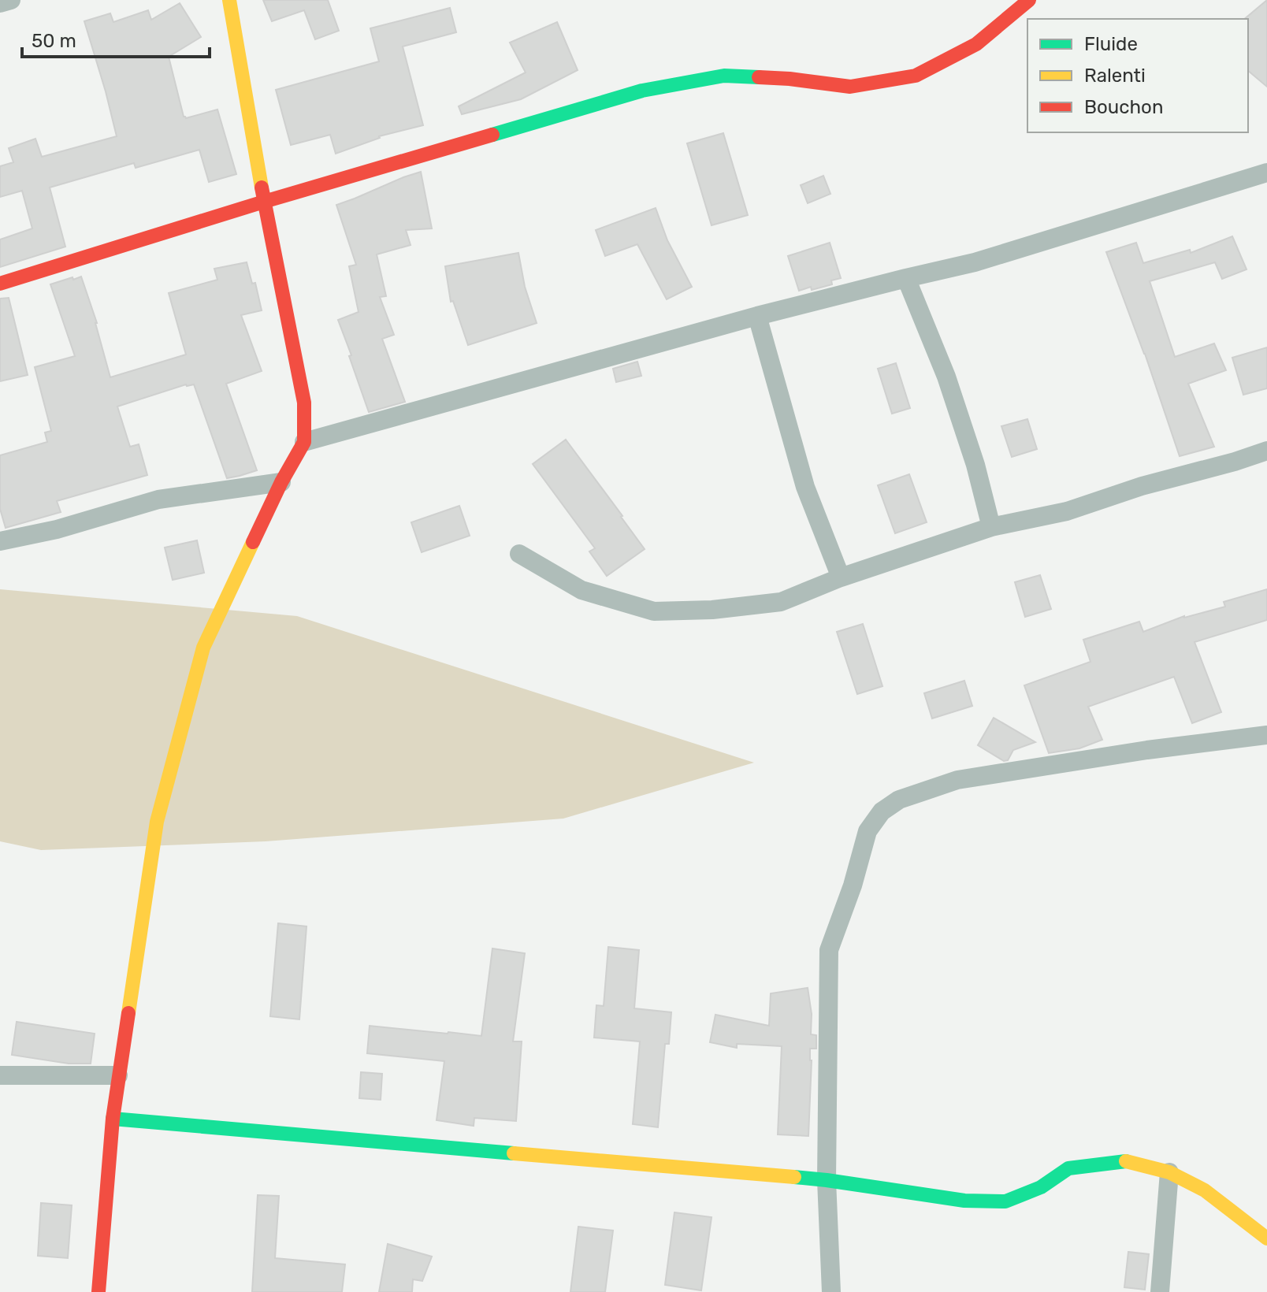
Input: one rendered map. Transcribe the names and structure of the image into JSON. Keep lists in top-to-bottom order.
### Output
{
  "legend": ["Fluide", "Ralenti", "Bouchon"],
  "scale_bar": "50 m"
}
